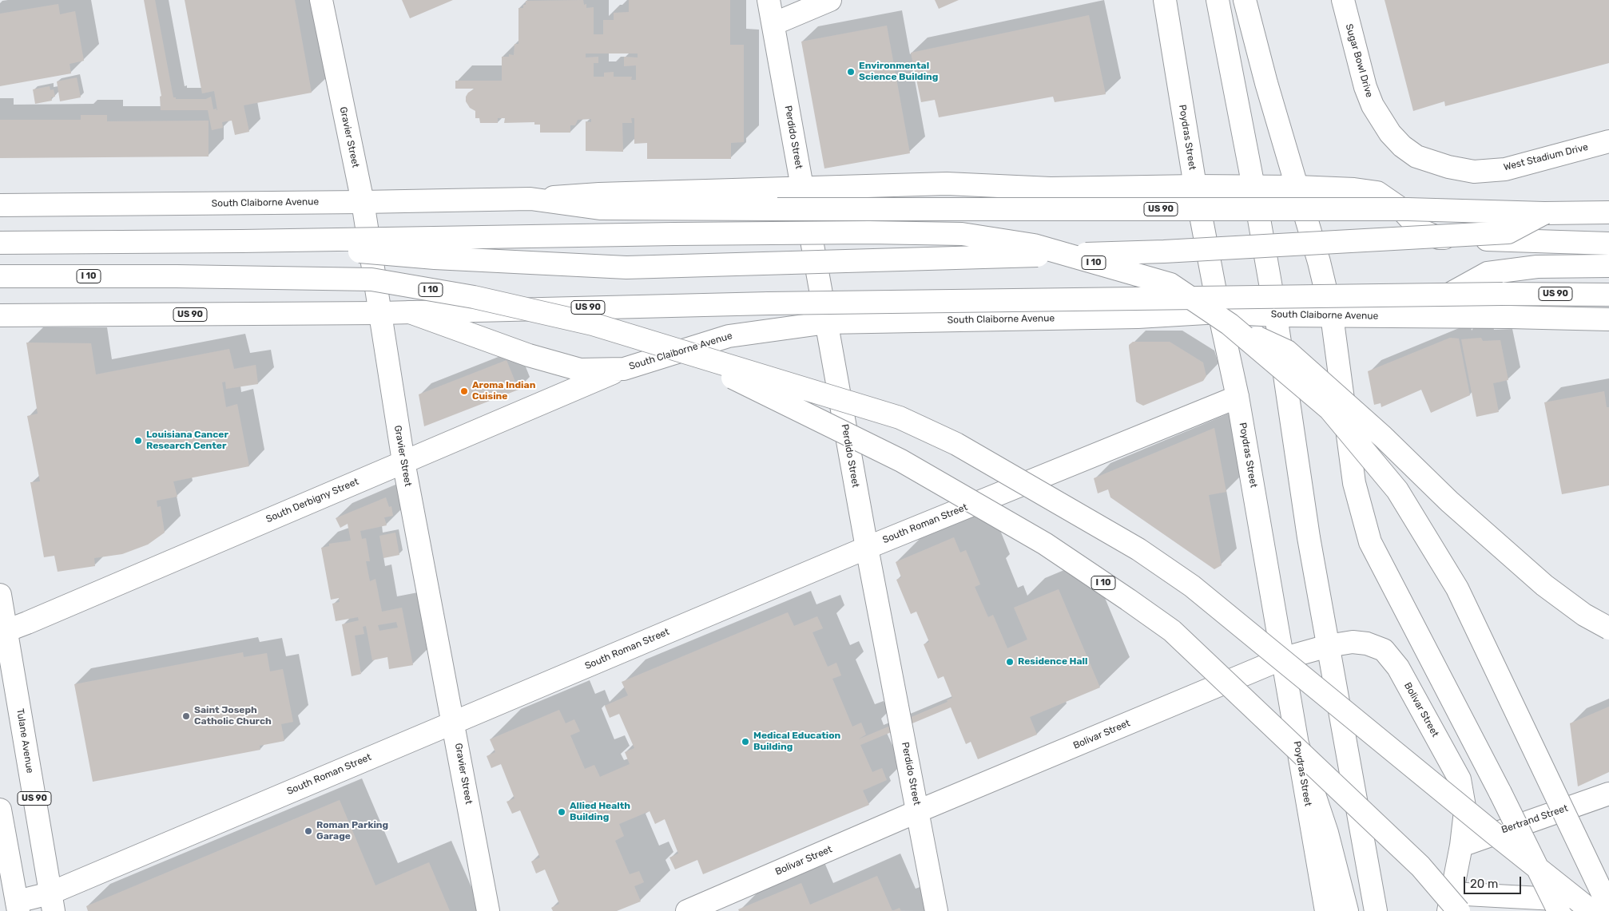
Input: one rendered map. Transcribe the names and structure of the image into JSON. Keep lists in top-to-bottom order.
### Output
{
  "streets": {
    "main road": [
      "Sugar Bowl Drive",
      "Gravier Street",
      "Perdido Street",
      "Poydras Street",
      "West Stadium Drive",
      "South Claiborne Avenue",
      "US 90",
      "I 10",
      "South Derbigny Street",
      "South Roman Street",
      "Bolivar Street",
      "Tulane Avenue",
      "Bertrand Street"
    ]
  },
  "crossings": [
    ["Sugar Bowl Drive", "West Stadium Drive"],
    ["Gravier Street", "South Claiborne Avenue"],
    ["Gravier Street", "South Derbigny Street"],
    ["Gravier Street", "South Roman Street"],
    ["Perdido Street", "South Claiborne Avenue"],
    ["Perdido Street", "South Roman Street"],
    ["Perdido Street", "Bolivar Street"],
    ["Poydras Street", "South Claiborne Avenue"],
    ["Poydras Street", "I 10"],
    ["Poydras Street", "South Roman Street"],
    ["Poydras Street", "Bolivar Street"],
    ["South Claiborne Avenue", "I 10"],
    ["South Claiborne Avenue", "South Derbigny Street"],
    ["South Derbigny Street", "Tulane Avenue"],
    ["South Roman Street", "Tulane Avenue"],
    ["Bolivar Street", "Bertrand Street"]
  ],
  "places": [
    "Environmental Science Building",
    "Aroma Indian Cuisine",
    "Louisiana Cancer Research Center",
    "Residence Hall",
    "Saint Joseph Catholic Church",
    "Medical Education Building",
    "Allied Health Building",
    "Roman Parking Garage"
  ],
  "scale_bar": "20 m"
}
